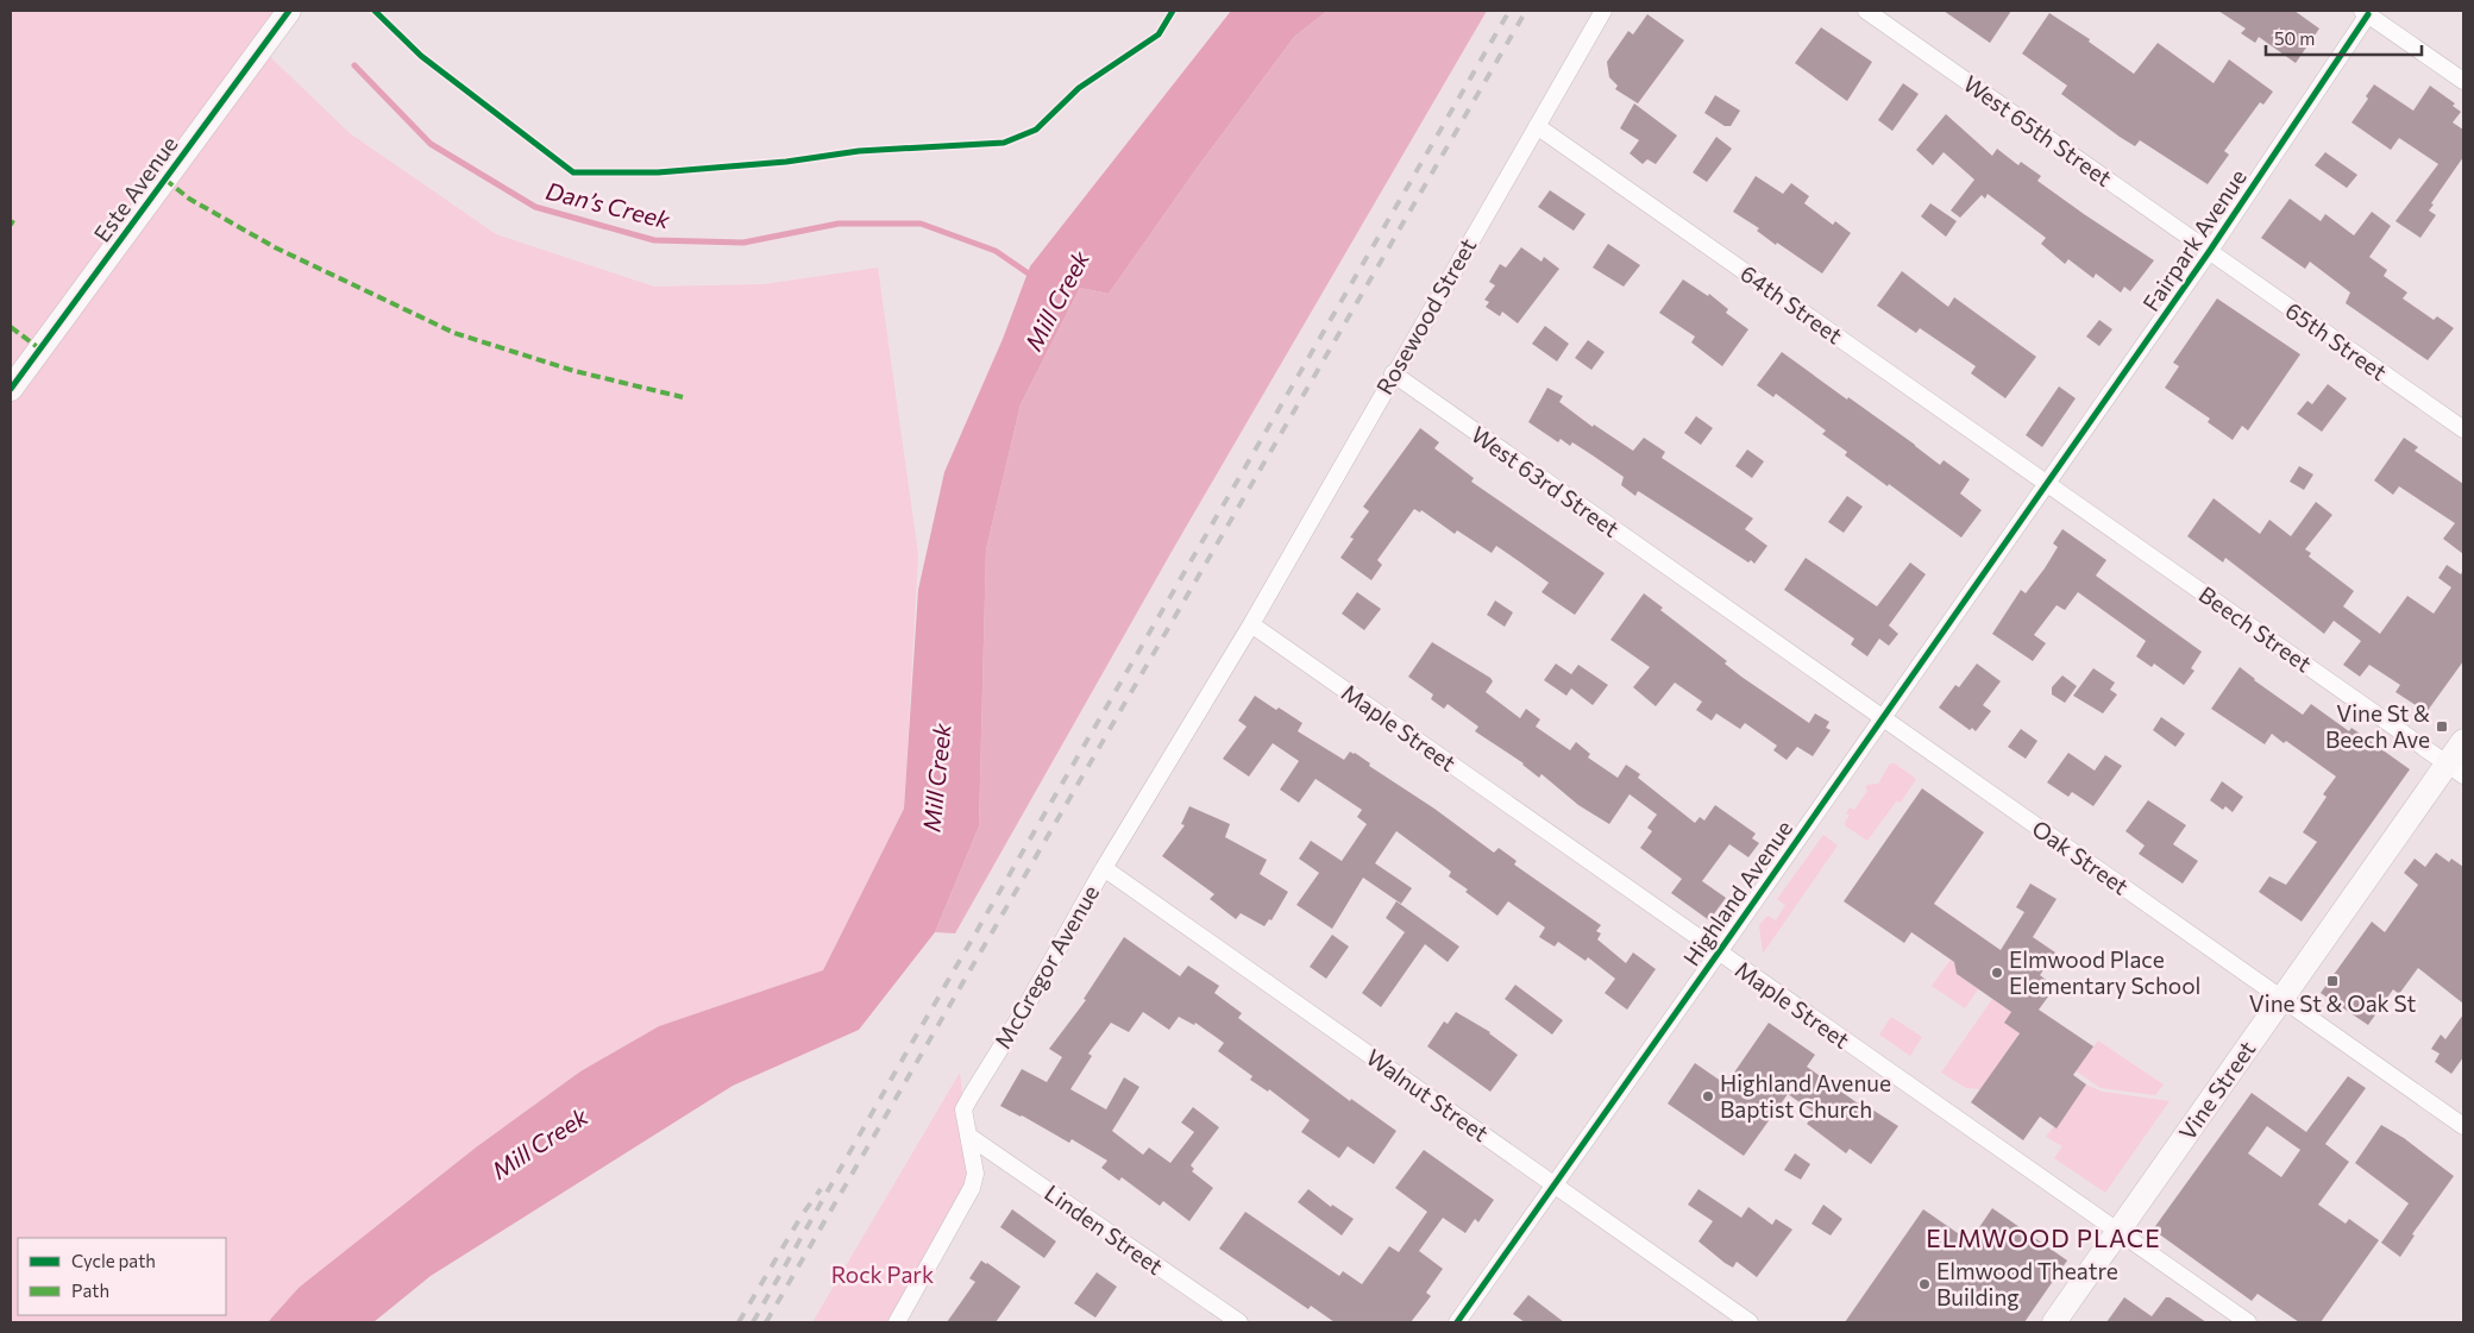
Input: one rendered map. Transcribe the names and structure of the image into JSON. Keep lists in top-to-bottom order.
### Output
{
  "streets": {
    "main road": ["Este Avenue", "Vine Street"],
    "street": [
      "West 65th Street",
      "Fairpark Avenue",
      "64th Street",
      "Rosewood Street",
      "65th Street",
      "West 63rd Street",
      "Beech Street",
      "Maple Street",
      "Oak Street",
      "Highland Avenue",
      "McGregor Avenue",
      "Walnut Street",
      "Linden Street"
    ]
  },
  "crossings": [
    ["West 65th Street", "Fairpark Avenue"],
    ["West 65th Street", "65th Street"],
    ["Fairpark Avenue", "64th Street"],
    ["Fairpark Avenue", "65th Street"],
    ["Fairpark Avenue", "Beech Street"],
    ["Fairpark Avenue", "Highland Avenue"],
    ["64th Street", "Rosewood Street"],
    ["64th Street", "Beech Street"],
    ["64th Street", "Highland Avenue"],
    ["Rosewood Street", "West 63rd Street"],
    ["Rosewood Street", "Maple Street"],
    ["Rosewood Street", "McGregor Avenue"],
    ["West 63rd Street", "Oak Street"],
    ["Beech Street", "Highland Avenue"],
    ["Beech Street", "Vine Street"],
    ["Maple Street", "Highland Avenue"],
    ["Maple Street", "McGregor Avenue"],
    ["Maple Street", "Vine Street"],
    ["Oak Street", "Highland Avenue"],
    ["Oak Street", "Vine Street"],
    ["Highland Avenue", "Walnut Street"],
    ["McGregor Avenue", "Walnut Street"],
    ["McGregor Avenue", "Linden Street"]
  ],
  "districts": ["ELMWOOD PLACE"],
  "water": ["Dan’s Creek", "Mill Creek"],
  "parks": ["Rock Park"],
  "places": {
    "transit": ["Vine St & Beech Ave", "Vine St & Oak St"],
    "other": ["Elmwood Place Elementary School", "Highland Avenue Baptist Church", "Elmwood Theatre Building"]
  },
  "legend": ["Cycle path", "Path"],
  "scale_bar": "50 m"
}
